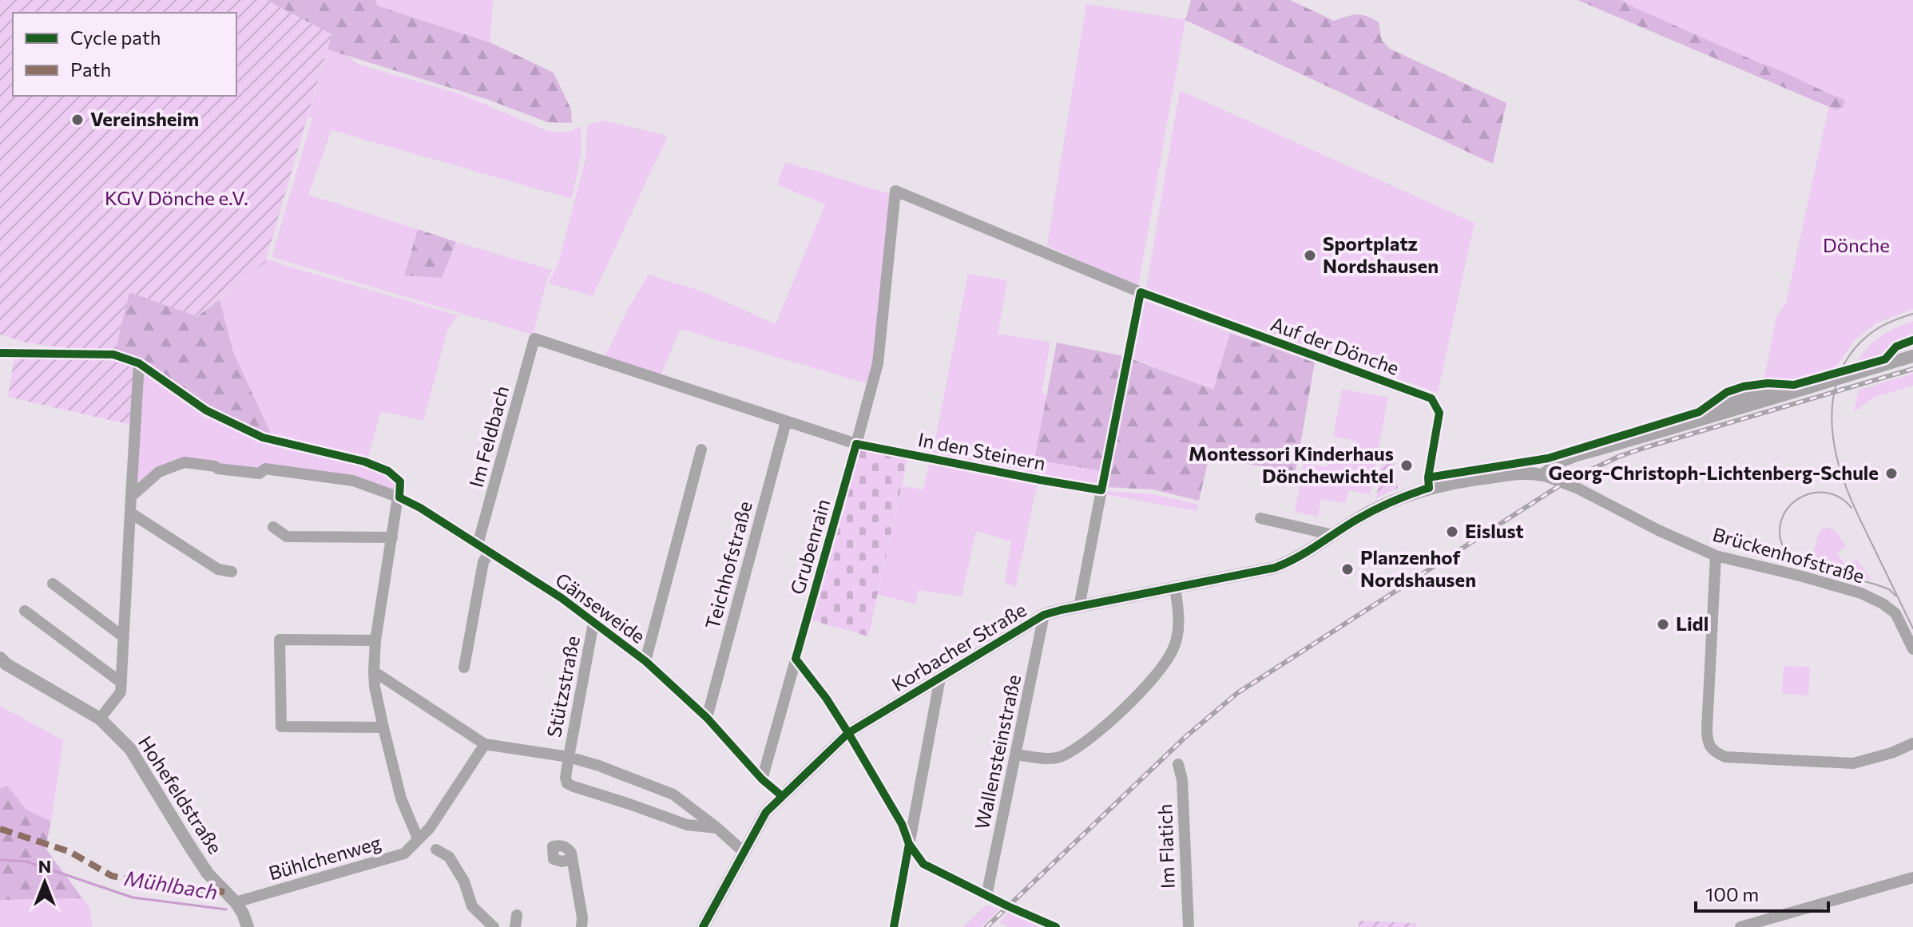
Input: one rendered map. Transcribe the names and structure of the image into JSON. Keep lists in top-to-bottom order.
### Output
{
  "streets": {
    "street": [
      "Auf der Dönche",
      "Im Feldbach",
      "In den Steinern",
      "Grubenrain",
      "Brückenhofstraße",
      "Teichhofstraße",
      "Gänseweide",
      "Korbacher Straße",
      "Stützstraße",
      "Wallensteinstraße",
      "Hohefeldstraße",
      "Im Flatich",
      "Bühlchenweg"
    ]
  },
  "crossings": [
    ["Auf der Dönche", "Grubenrain"],
    ["Auf der Dönche", "Korbacher Straße"],
    ["Im Feldbach", "In den Steinern"],
    ["Im Feldbach", "Gänseweide"],
    ["In den Steinern", "Grubenrain"],
    ["In den Steinern", "Teichhofstraße"],
    ["In den Steinern", "Korbacher Straße"],
    ["Grubenrain", "Gänseweide"],
    ["Brückenhofstraße", "Korbacher Straße"],
    ["Teichhofstraße", "Gänseweide"],
    ["Gänseweide", "Korbacher Straße"],
    ["Gänseweide", "Stützstraße"],
    ["Korbacher Straße", "Wallensteinstraße"],
    ["Hohefeldstraße", "Bühlchenweg"]
  ],
  "water": ["Mühlbach"],
  "parks": ["KGV Dönche e.V.", "Dönche"],
  "places": [
    "Vereinsheim",
    "Sportplatz Nordshausen",
    "Montessori Kinderhaus Dönchewichtel",
    "Georg-Christoph-Lichtenberg-Schule",
    "Eislust",
    "Planzenhof Nordshausen",
    "Lidl"
  ],
  "legend": ["Cycle path", "Path"],
  "scale_bar": "100 m",
  "north": "top"
}
